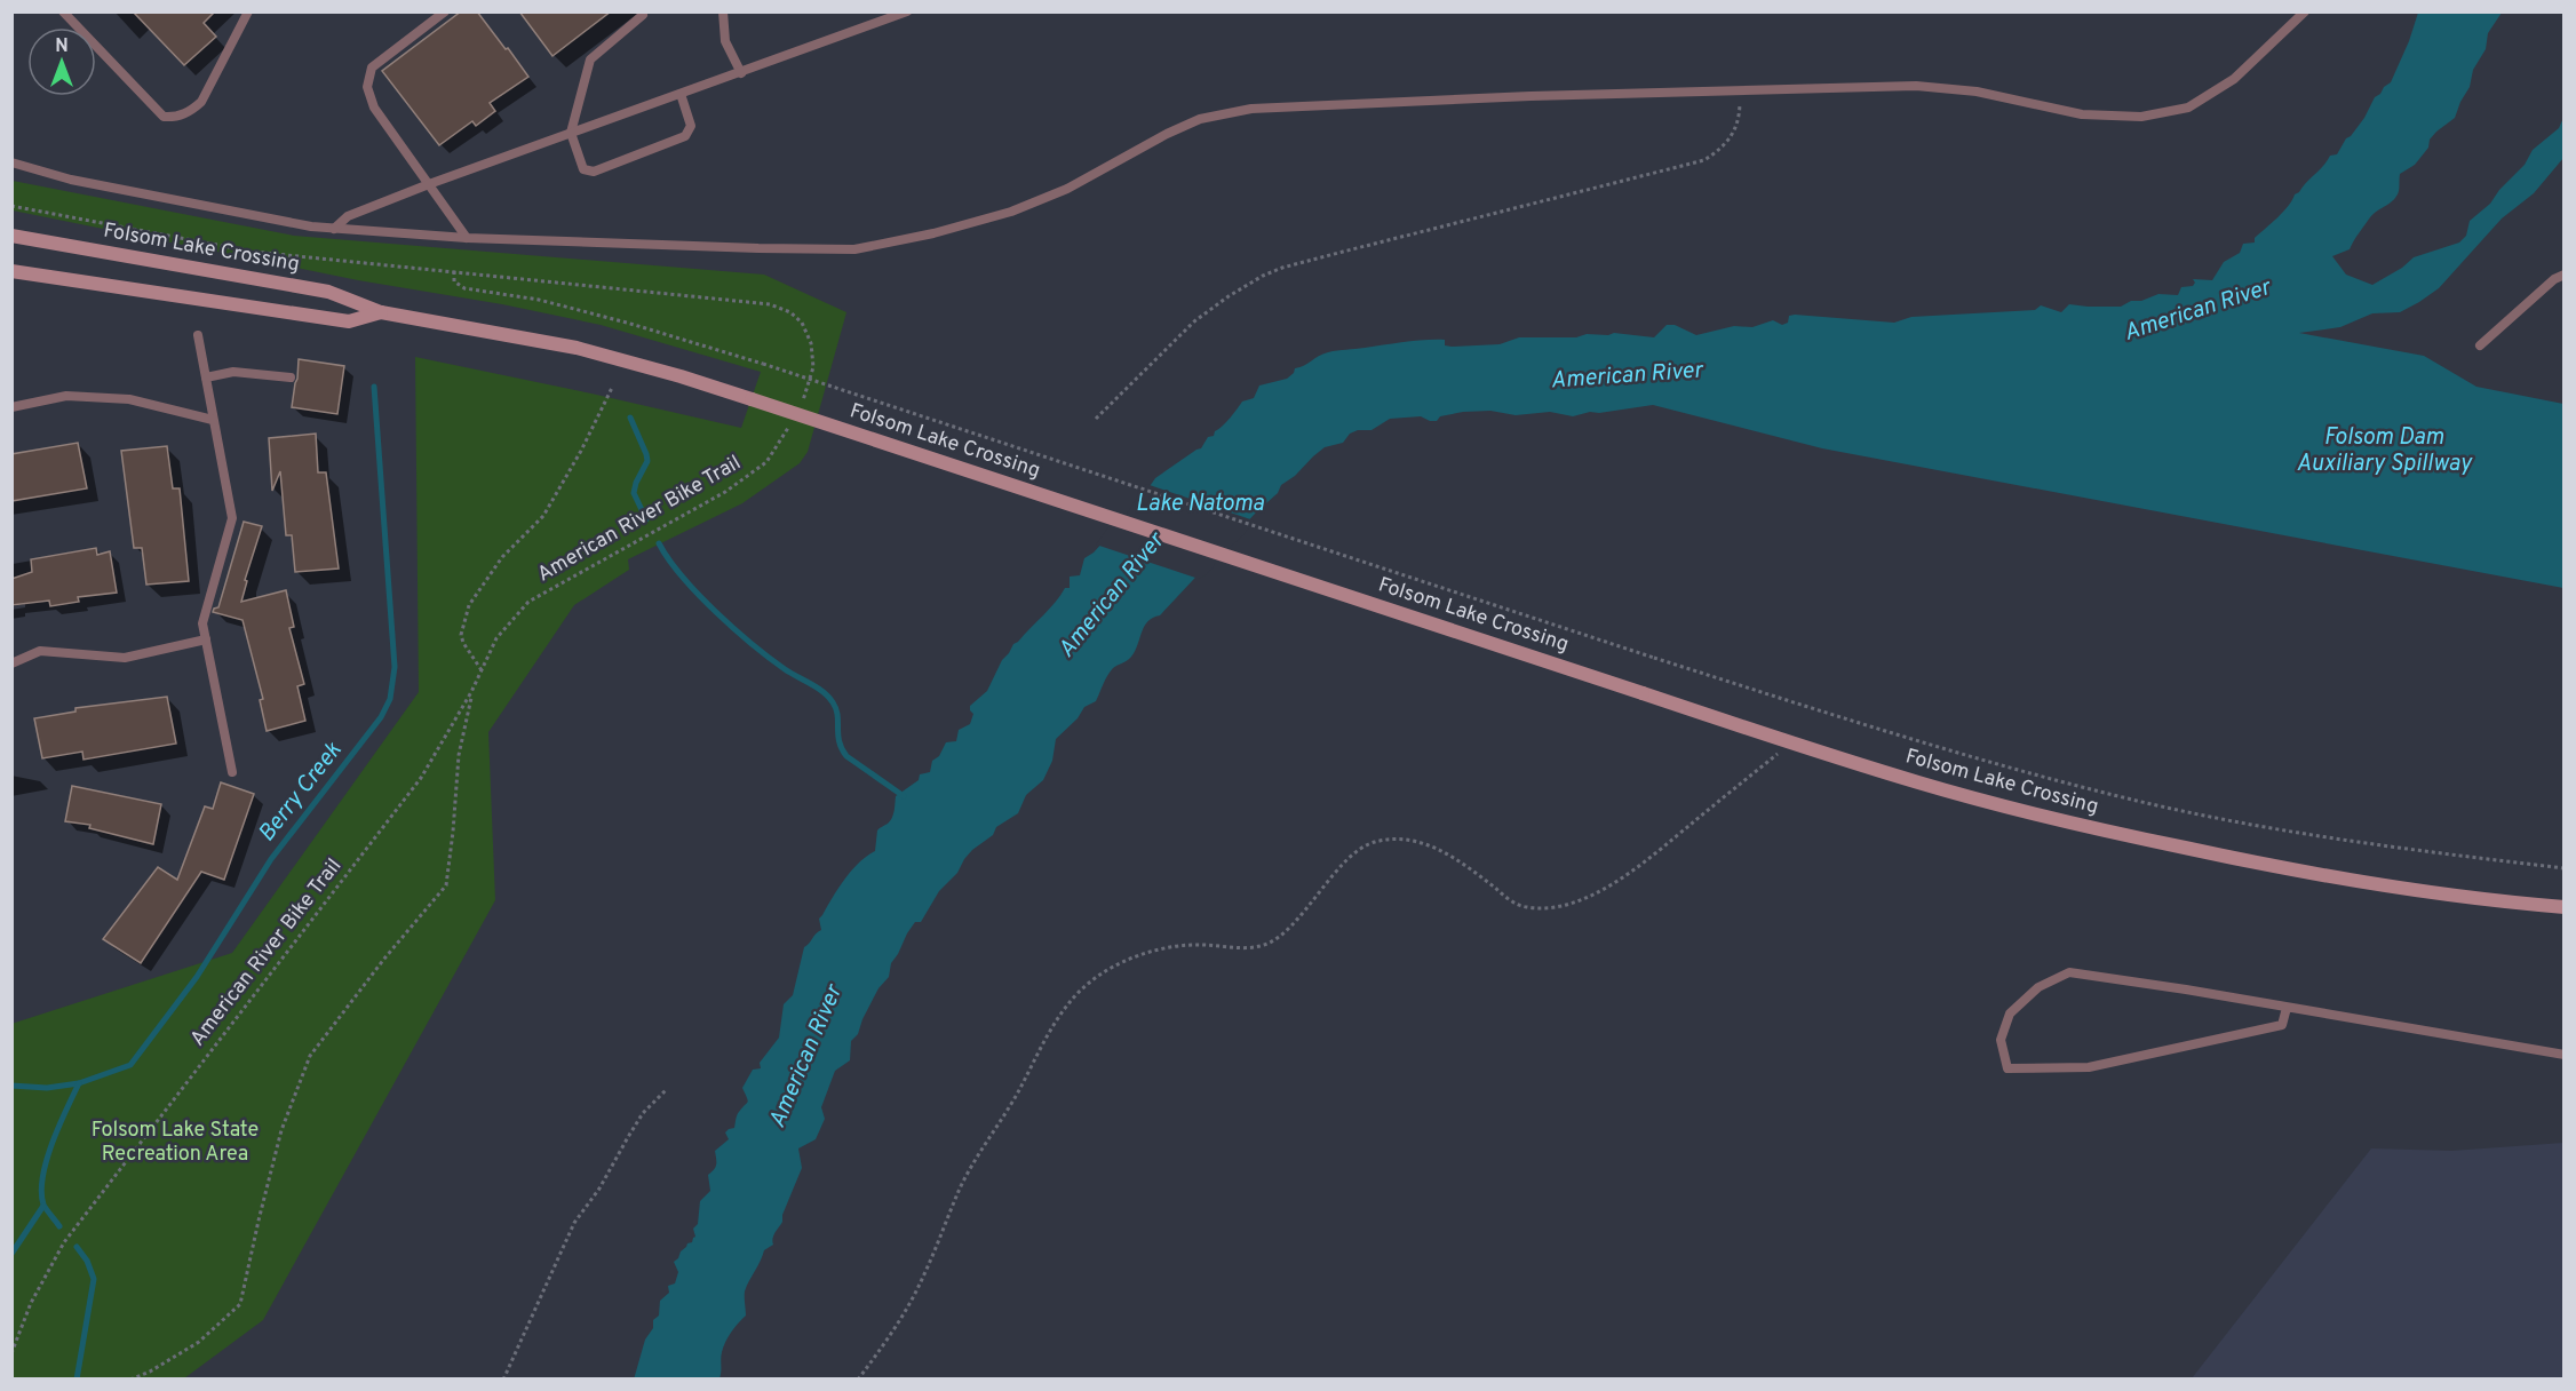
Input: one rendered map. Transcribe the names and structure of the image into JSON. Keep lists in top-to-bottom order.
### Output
{
  "streets": {
    "main road": ["Folsom Lake Crossing"],
    "path": ["American River Bike Trail"]
  },
  "water": [
    "American River",
    "Folsom Dam Auxiliary Spillway",
    "Lake Natoma",
    "Berry Creek"
  ],
  "parks": ["Folsom Lake State Recreation Area"],
  "north": "top"
}
